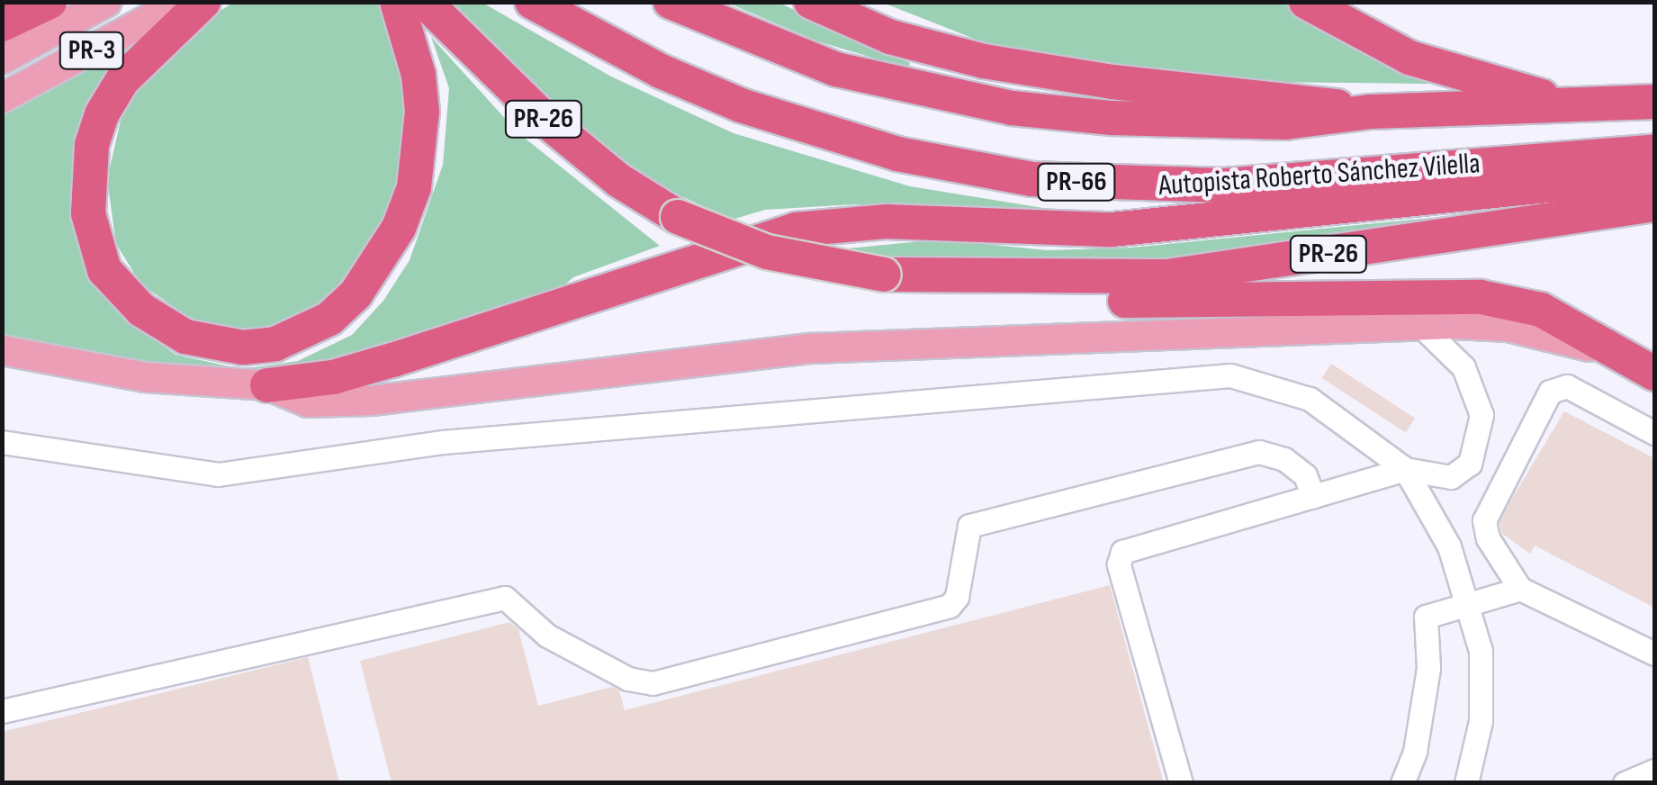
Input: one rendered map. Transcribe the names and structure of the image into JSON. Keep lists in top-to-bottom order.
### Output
{
  "streets": {
    "highway": ["PR-26", "Autopista Roberto Sánchez Vilella", "PR-66"],
    "main road": ["PR-3"]
  }
}
